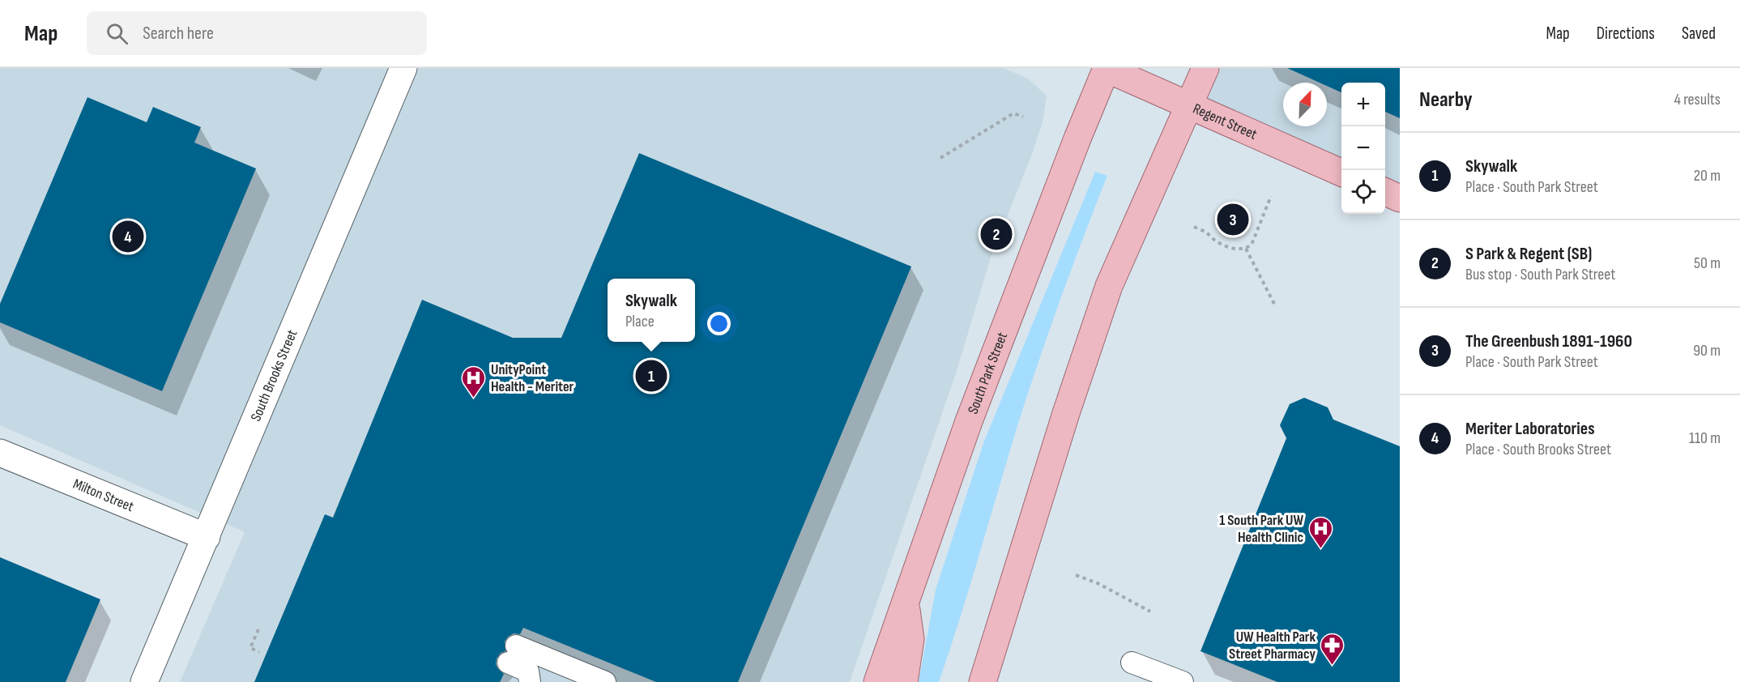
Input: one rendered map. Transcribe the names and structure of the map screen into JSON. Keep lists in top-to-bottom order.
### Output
{
  "streets": {
    "main road": ["Regent Street", "South Park Street"],
    "street": ["South Brooks Street", "Milton Street"]
  },
  "crossings": [
    ["Regent Street", "South Park Street"],
    ["South Brooks Street", "Milton Street"]
  ],
  "places": {
    "hospital": ["UnityPoint Health - Meriter", "1 South Park UW Health Clinic"],
    "pharmacy": ["UW Health Park Street Pharmacy"]
  },
  "north": "top right",
  "page": {
    "header": "Map",
    "search": "Search here",
    "nav": ["Map", "Directions", "Saved"],
    "heading": ["Nearby", "4 results"],
    "map_buttons": ["+", "−"],
    "list": [
      {
        "mark": "1",
        "name": "Skywalk",
        "note": "Place · South Park Street",
        "value": "20 m"
      },
      {
        "mark": "2",
        "name": "S Park & Regent (SB)",
        "note": "Bus stop · South Park Street",
        "value": "50 m"
      },
      {
        "mark": "3",
        "name": "The Greenbush 1891-1960",
        "note": "Place · South Park Street",
        "value": "90 m"
      },
      {
        "mark": "4",
        "name": "Meriter Laboratories",
        "note": "Place · South Brooks Street",
        "value": "110 m"
      }
    ],
    "pins": [
      "3",
      "2",
      "4",
      "1"
    ],
    "popup": ["Skywalk", "Place"]
  }
}
